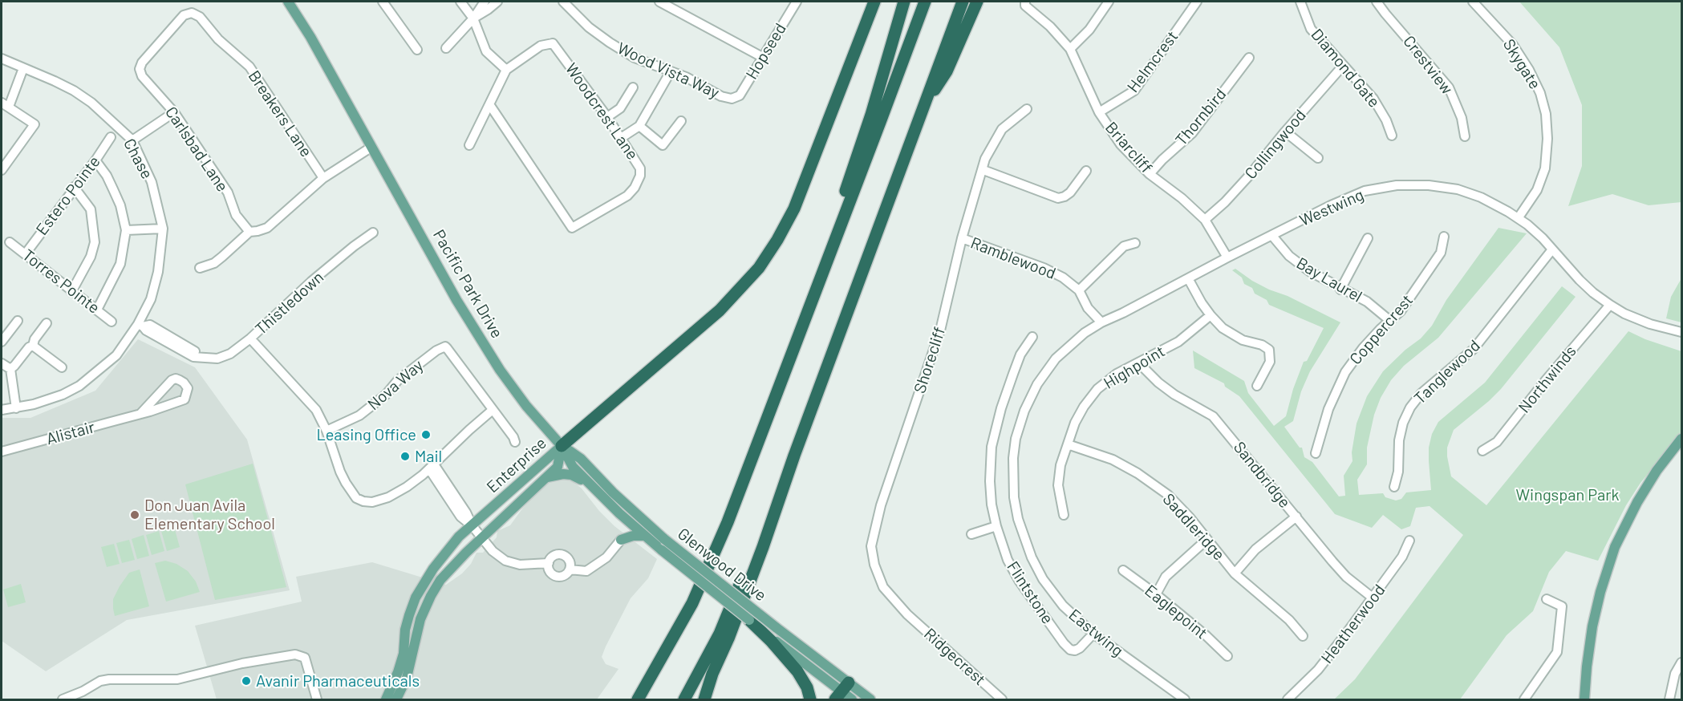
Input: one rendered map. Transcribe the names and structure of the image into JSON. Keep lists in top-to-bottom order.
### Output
{
  "streets": {
    "main road": ["Pacific Park Drive", "Enterprise", "Glenwood Drive"],
    "street": [
      "Hopseed",
      "Helmcrest",
      "Skygate",
      "Crestview",
      "Diamond Gate",
      "Wood Vista Way",
      "Woodcrest Lane",
      "Breakers Lane",
      "Thornbird",
      "Collingwood",
      "Briarcliff",
      "Carlsbad Lane",
      "Chase",
      "Estero Pointe",
      "Westwing",
      "Ramblewood",
      "Bay Laurel",
      "Torres Pointe",
      "Thistledown",
      "Coppercrest",
      "Shorecliff",
      "Highpoint",
      "Tanglewood",
      "Northwinds",
      "Nova Way",
      "Alistair",
      "Sandbridge",
      "Saddleridge",
      "Flintstone",
      "Eaglepoint",
      "Heatherwood",
      "Eastwing",
      "Ridgecrest"
    ]
  },
  "crossings": [
    ["Hopseed", "Wood Vista Way"],
    ["Helmcrest", "Briarcliff"],
    ["Skygate", "Westwing"],
    ["Diamond Gate", "Collingwood"],
    ["Breakers Lane", "Carlsbad Lane"],
    ["Thornbird", "Briarcliff"],
    ["Collingwood", "Briarcliff"],
    ["Briarcliff", "Westwing"],
    ["Chase", "Thistledown"],
    ["Estero Pointe", "Torres Pointe"],
    ["Westwing", "Ramblewood"],
    ["Westwing", "Bay Laurel"],
    ["Westwing", "Tanglewood"],
    ["Westwing", "Northwinds"],
    ["Westwing", "Eastwing"],
    ["Ramblewood", "Shorecliff"],
    ["Ramblewood", "Eastwing"],
    ["Bay Laurel", "Coppercrest"],
    ["Pacific Park Drive", "Enterprise"],
    ["Pacific Park Drive", "Glenwood Drive"],
    ["Shorecliff", "Ridgecrest"],
    ["Highpoint", "Sandbridge"],
    ["Highpoint", "Saddleridge"],
    ["Enterprise", "Glenwood Drive"],
    ["Sandbridge", "Heatherwood"],
    ["Flintstone", "Eastwing"]
  ],
  "parks": ["Wingspan Park"],
  "places": [
    "Leasing Office",
    "Mail",
    "Don Juan Avila Elementary School",
    "Avanir Pharmaceuticals"
  ]
}
